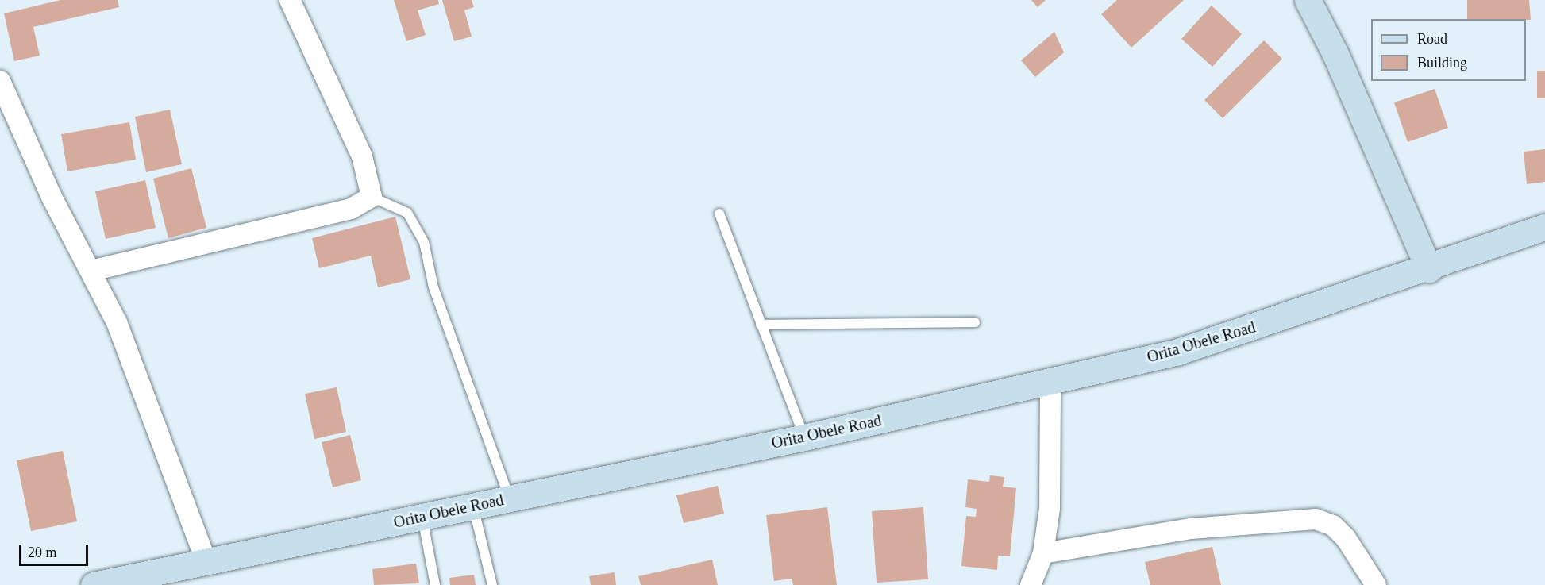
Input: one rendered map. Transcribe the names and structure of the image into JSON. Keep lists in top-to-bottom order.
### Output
{
  "streets": {
    "main road": ["Orita Obele Road"]
  },
  "legend": ["Road", "Building"],
  "scale_bar": "20 m"
}
